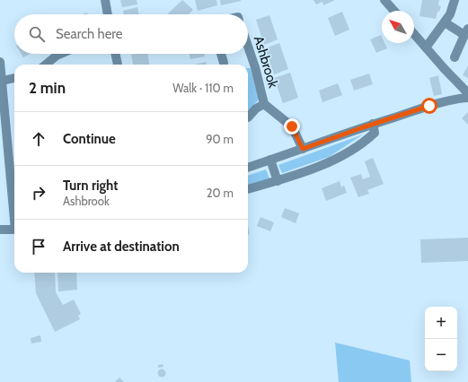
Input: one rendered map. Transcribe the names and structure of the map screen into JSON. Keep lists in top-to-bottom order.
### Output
{
  "streets": {
    "street": ["Ashbrook"]
  },
  "north": "top left",
  "page": {
    "search": "Search here",
    "heading": ["2 min", "Walk · 110 m"],
    "list": [
      ["Continue", "90 m"],
      ["Turn right", "Ashbrook", "20 m"],
      "Arrive at destination"
    ],
    "map_buttons": ["+", "−"]
  }
}
